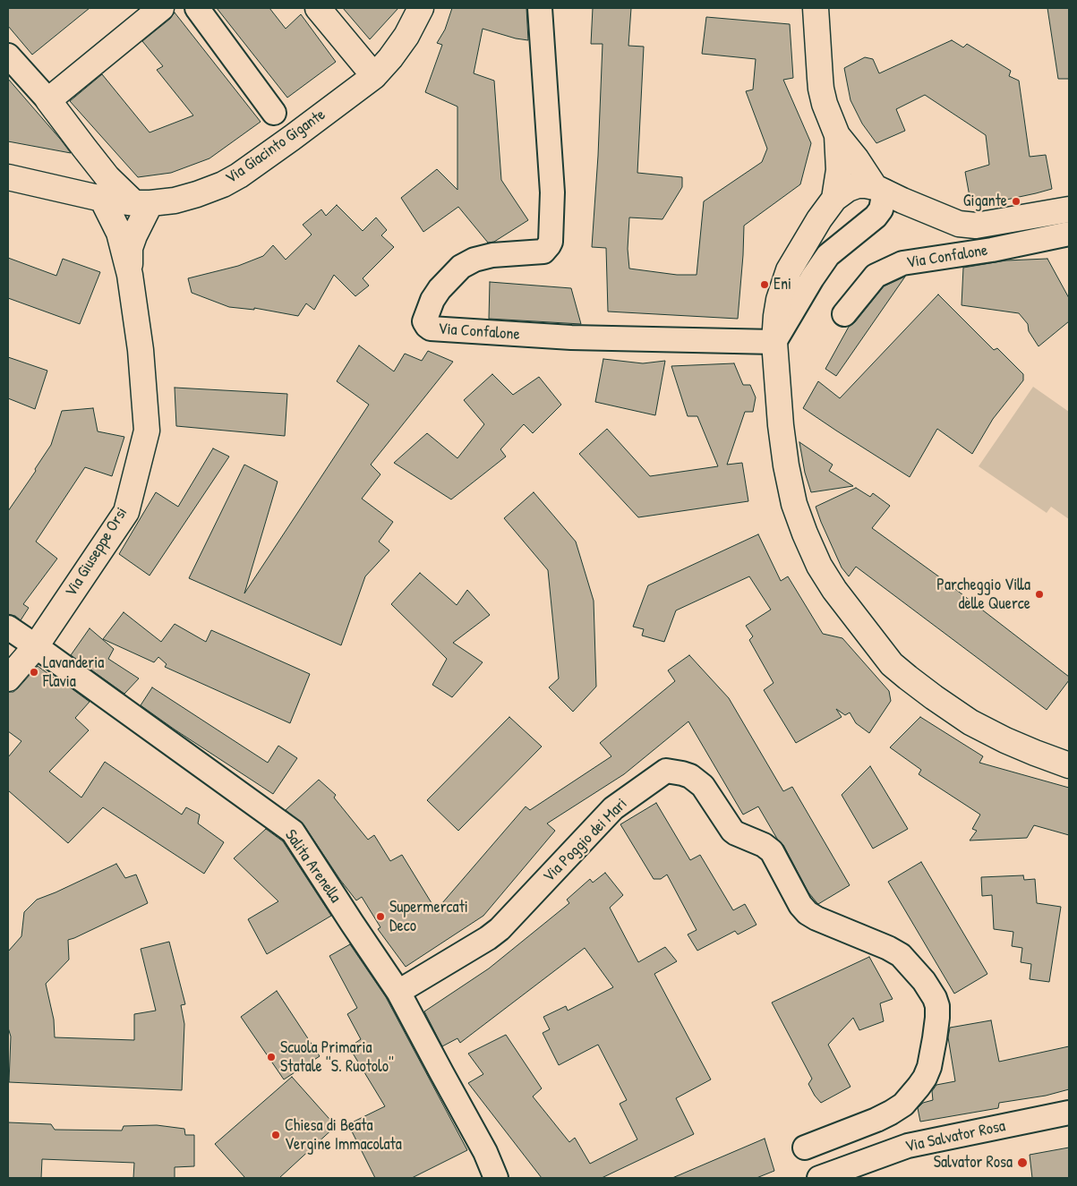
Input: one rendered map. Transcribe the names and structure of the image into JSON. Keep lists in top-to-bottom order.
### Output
{
  "streets": {
    "main road": ["Via Giacinto Gigante", "Via Giuseppe Orsi"],
    "street": [
      "Via Confalone",
      "Via Poggio dei Mari",
      "Salita Arenella",
      "Via Salvator Rosa"
    ]
  },
  "crossings": [
    ["Via Giacinto Gigante", "Via Giuseppe Orsi"],
    ["Via Giuseppe Orsi", "Salita Arenella"],
    ["Via Poggio dei Mari", "Salita Arenella"]
  ],
  "places": [
    "Gigante",
    "Eni",
    "Parcheggio Villa delle Querce",
    "Lavanderia Flavia",
    "Supermercati Deco",
    "Scuola Primaria Statale ''S. Ruotolo''",
    "Chiesa di Beata Vergine Immacolata",
    "Salvator Rosa"
  ]
}
